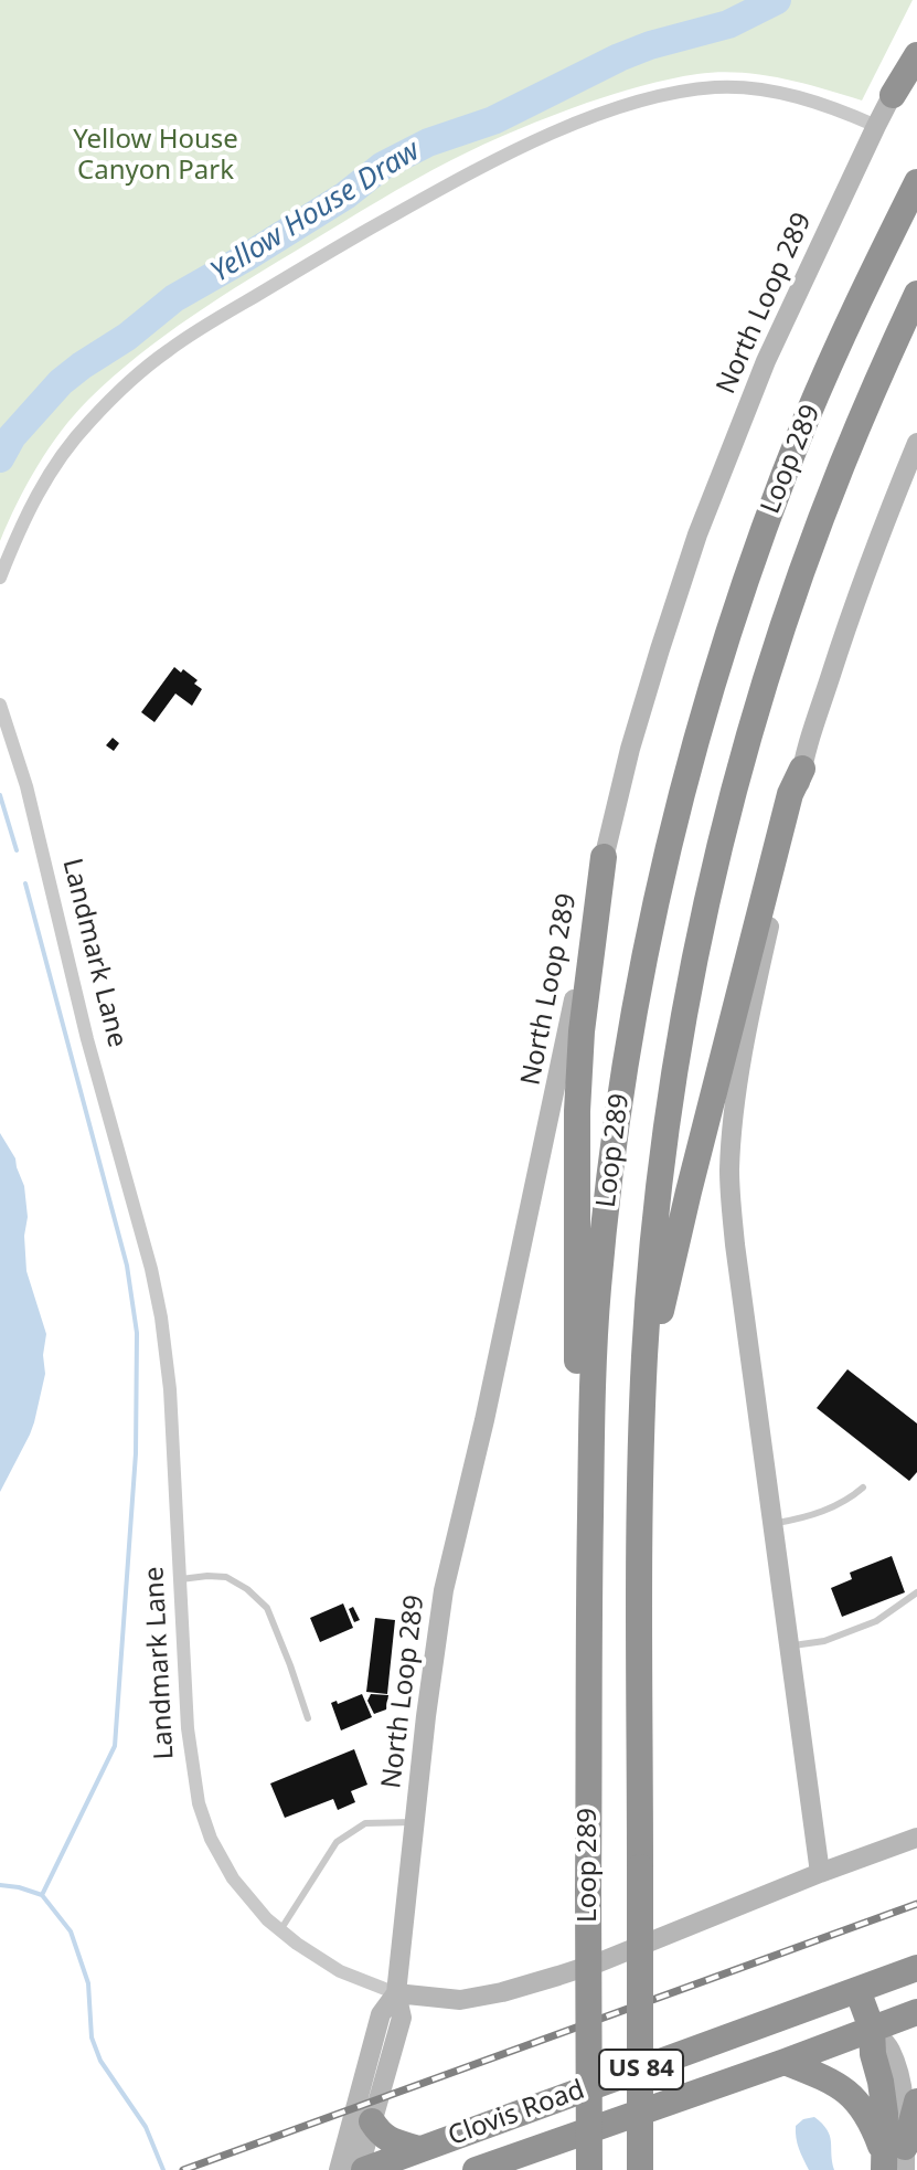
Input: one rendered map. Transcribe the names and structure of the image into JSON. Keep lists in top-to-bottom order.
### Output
{
  "streets": {
    "highway": ["Loop 289", "US 84", "Clovis Road"],
    "main road": ["North Loop 289", "Landmark Lane"]
  },
  "crossings": [
    ["North Loop 289", "Landmark Lane"],
    ["North Loop 289", "Clovis Road"]
  ],
  "water": ["Yellow House Draw"],
  "parks": ["Yellow House Canyon Park"]
}
